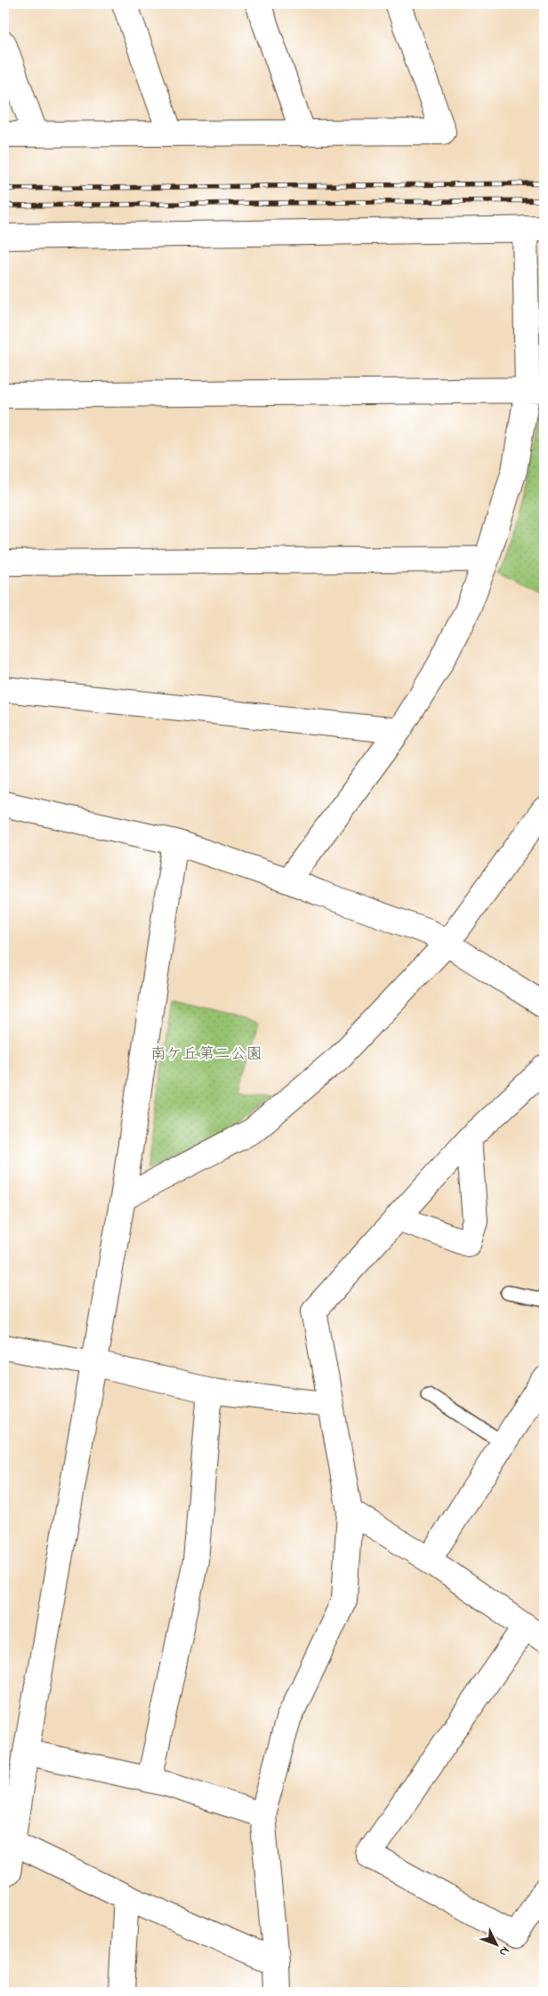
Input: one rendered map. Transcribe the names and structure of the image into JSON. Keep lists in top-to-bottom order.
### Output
{
  "parks": ["南ケ丘第二公園"],
  "north": "bottom right"
}
